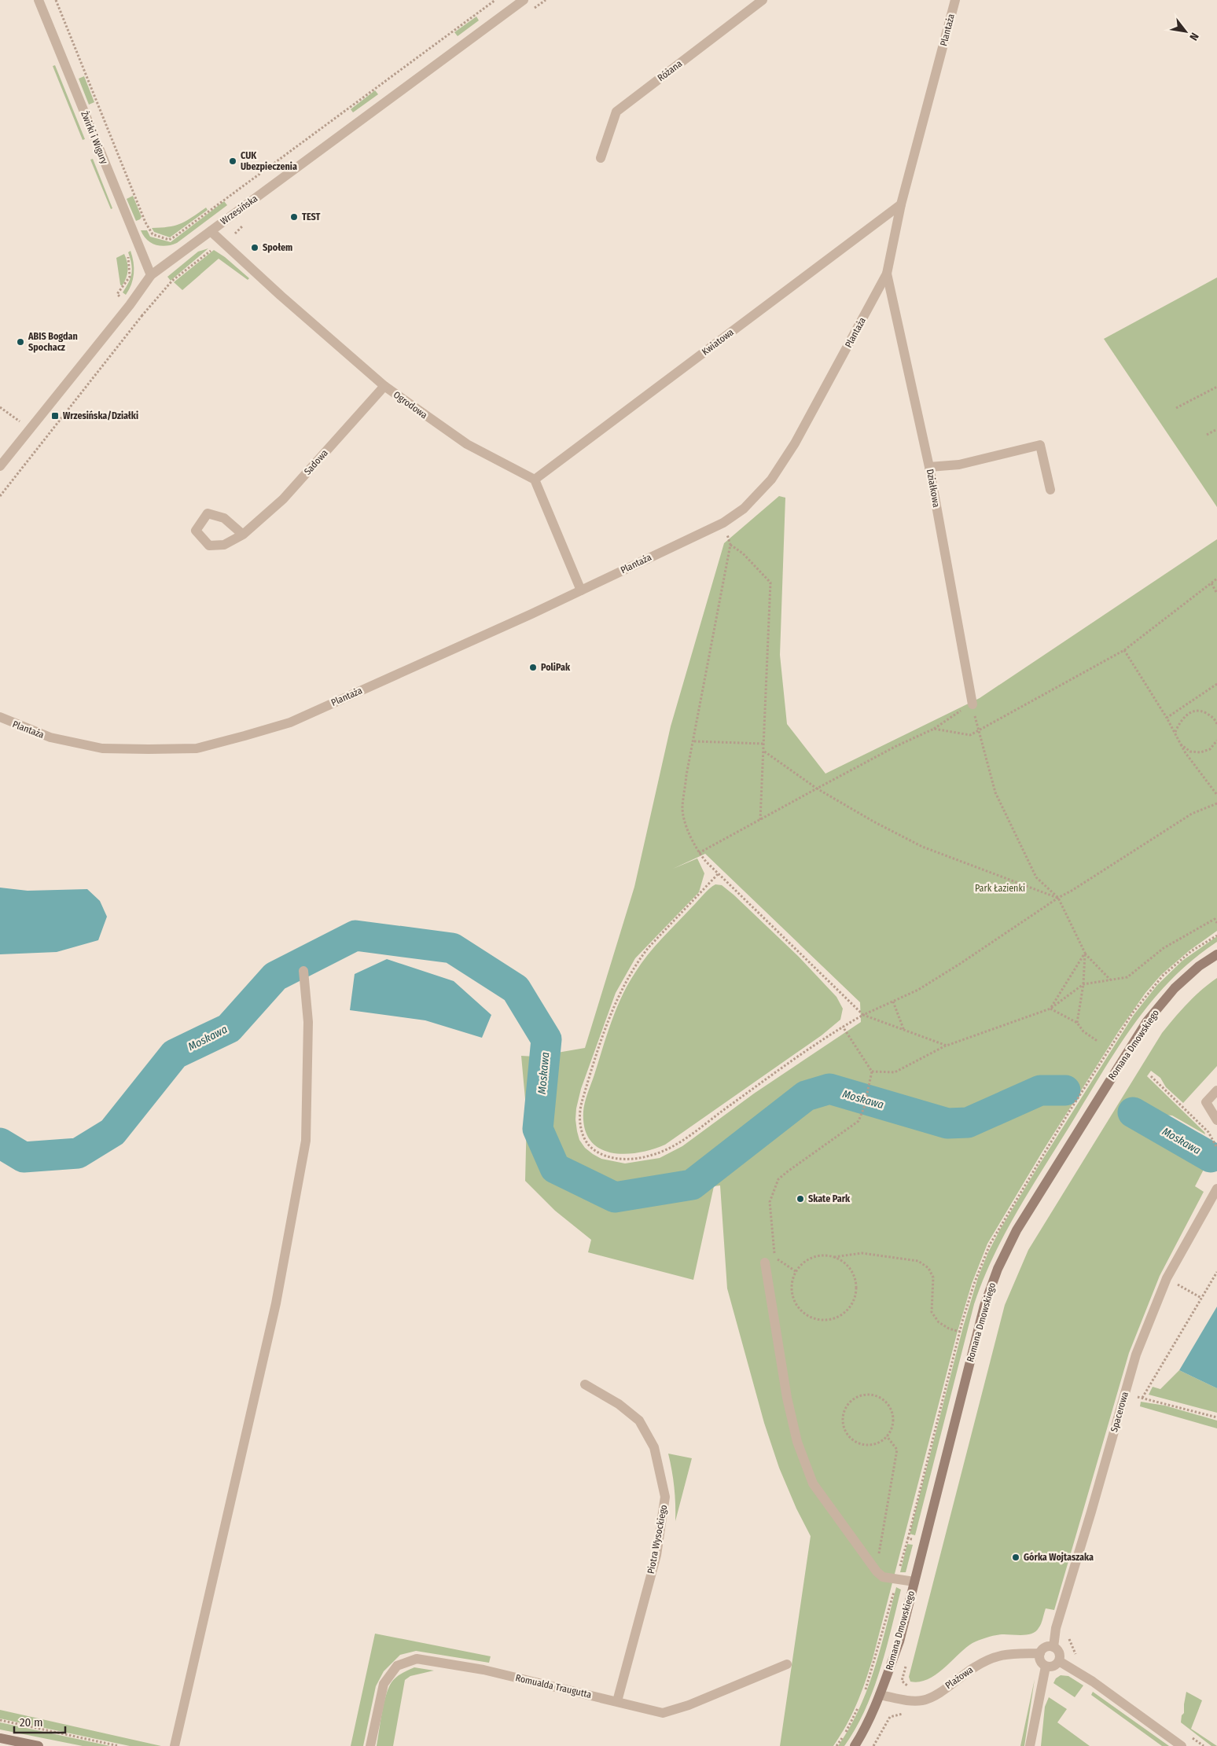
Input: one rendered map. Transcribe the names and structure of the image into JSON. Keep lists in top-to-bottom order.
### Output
{
  "streets": {
    "street": [
      "Plantaża",
      "Różana",
      "Żwirki i Wigury",
      "Wrzesińska",
      "Kwiatowa",
      "Ogrodowa",
      "Sadowa",
      "Działkowa",
      "Romana Dmowskiego",
      "Spacerowa",
      "Piotra Wysockiego",
      "Plażowa",
      "Romualda Traugutta"
    ]
  },
  "crossings": [
    ["Plantaża", "Kwiatowa"],
    ["Plantaża", "Działkowa"],
    ["Żwirki i Wigury", "Wrzesińska"],
    ["Wrzesińska", "Ogrodowa"],
    ["Kwiatowa", "Ogrodowa"],
    ["Ogrodowa", "Sadowa"],
    ["Romana Dmowskiego", "Plażowa"],
    ["Spacerowa", "Plażowa"],
    ["Piotra Wysockiego", "Romualda Traugutta"]
  ],
  "water": ["Moskawa"],
  "parks": ["Park Łazienki"],
  "places": {
    "other": [
      "CUK Ubezpieczenia",
      "TEST",
      "Społem",
      "ABIS Bogdan Spochacz",
      "PoliPak",
      "Skate Park",
      "Górka Wojtaszaka"
    ],
    "transit": ["Wrzesińska/Działki"]
  },
  "scale_bar": "20 m",
  "north": "bottom right"
}
